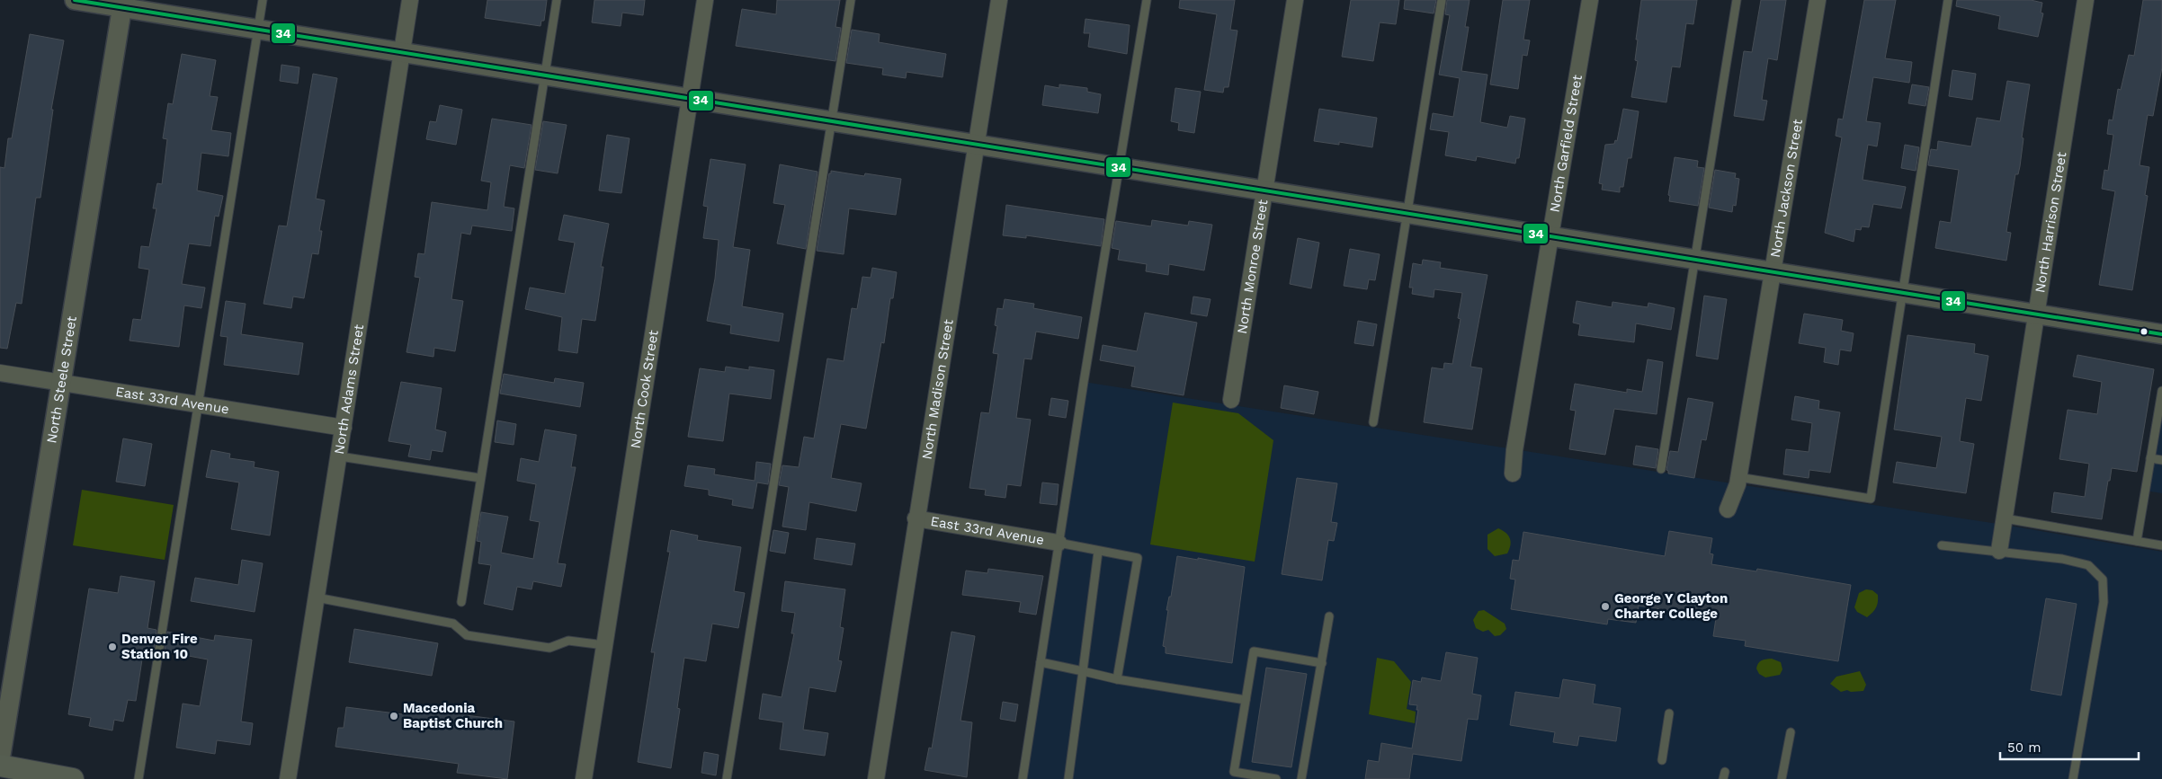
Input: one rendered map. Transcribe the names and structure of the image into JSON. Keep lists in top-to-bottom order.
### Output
{
  "streets": {
    "street": [
      "North Garfield Street",
      "North Jackson Street",
      "North Harrison Street",
      "North Monroe Street",
      "North Steele Street",
      "North Cook Street",
      "North Madison Street",
      "North Adams Street",
      "East 33rd Avenue"
    ]
  },
  "crossings": [
    ["North Steele Street", "East 33rd Avenue"],
    ["North Madison Street", "East 33rd Avenue"],
    ["North Adams Street", "East 33rd Avenue"]
  ],
  "places": ["George Y Clayton Charter College", "Denver Fire Station 10", "Macedonia Baptist Church"],
  "lines": ["transit line 34"],
  "scale_bar": "50 m"
}
